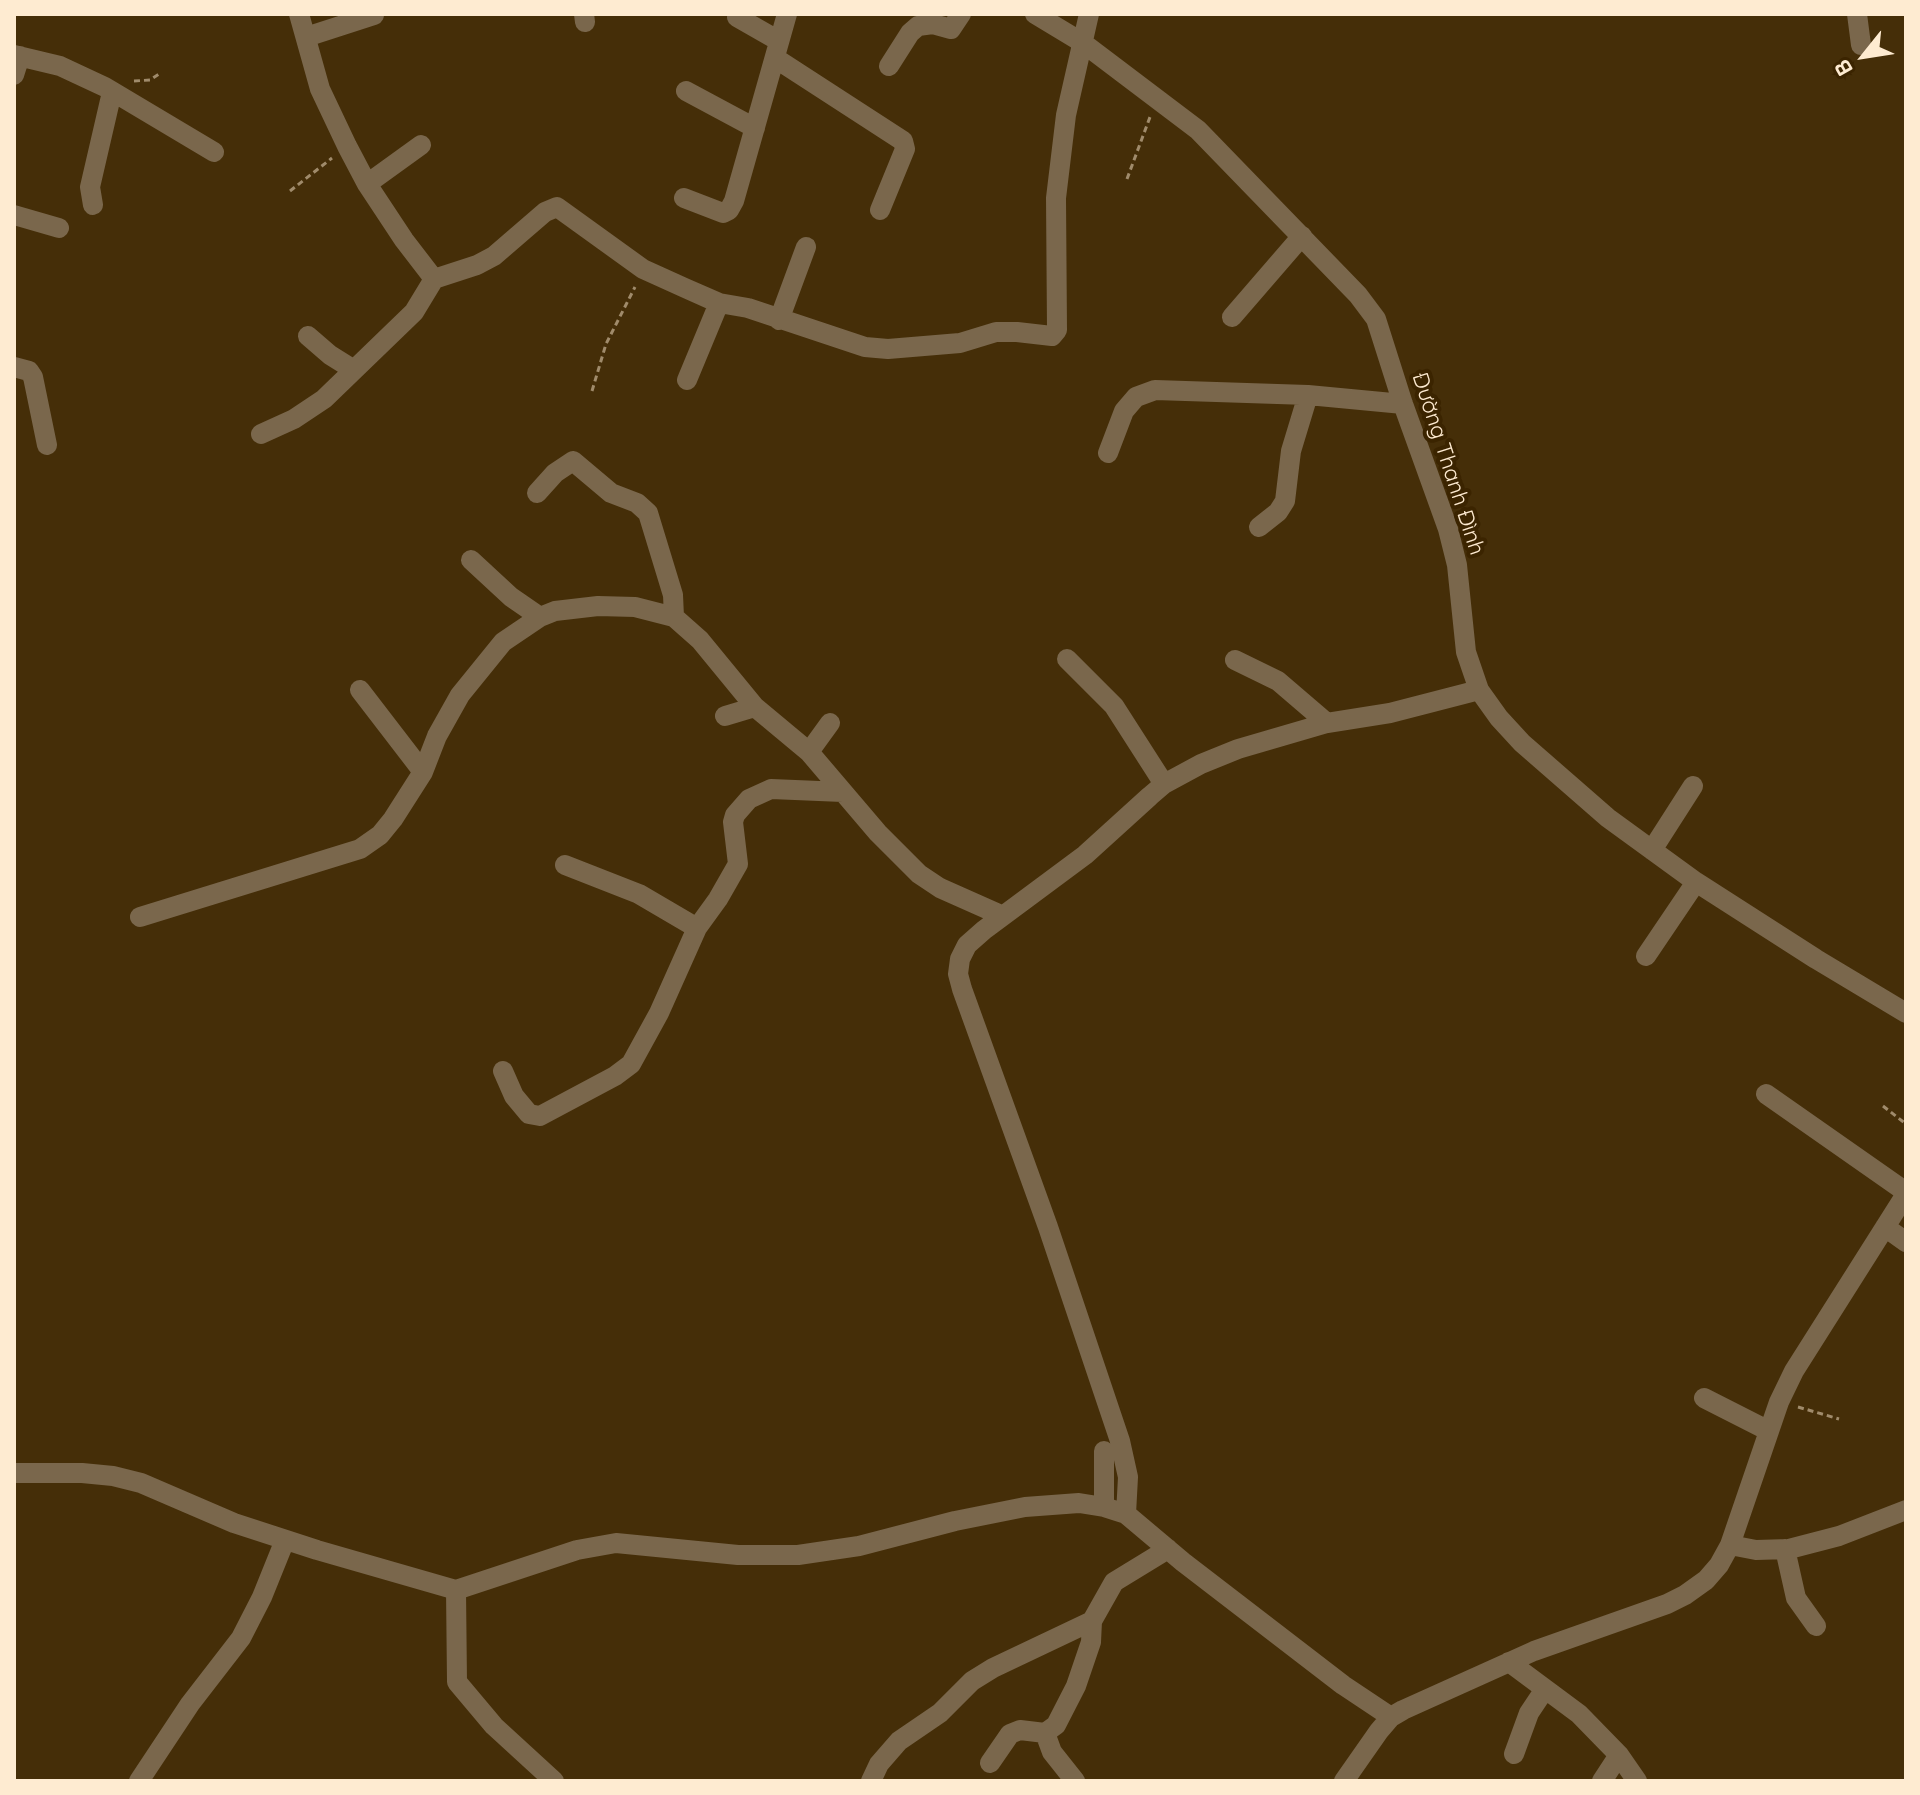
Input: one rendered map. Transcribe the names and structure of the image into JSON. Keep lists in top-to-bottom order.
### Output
{
  "streets": {
    "street": ["Đường Thanh Đình"]
  },
  "north": "bottom left"
}
